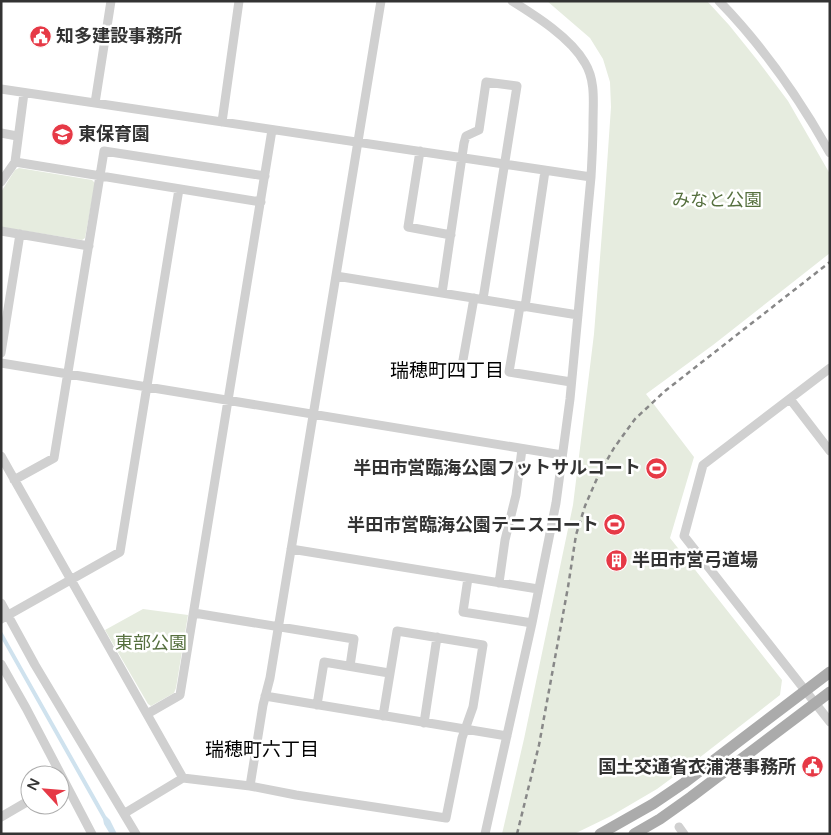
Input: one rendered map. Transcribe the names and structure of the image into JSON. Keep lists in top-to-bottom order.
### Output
{
  "districts": ["瑞穂町四丁目", "瑞穂町六丁目"],
  "parks": ["みなと公園", "東部公園"],
  "places": {
    "public building": ["知多建設事務所", "国土交通省衣浦港事務所"],
    "school or university": ["東保育園"],
    "sports": ["半田市営臨海公園フットサルコート", "半田市営臨海公園テニスコート"],
    "building": ["半田市営弓道場"]
  },
  "north": "top left"
}
